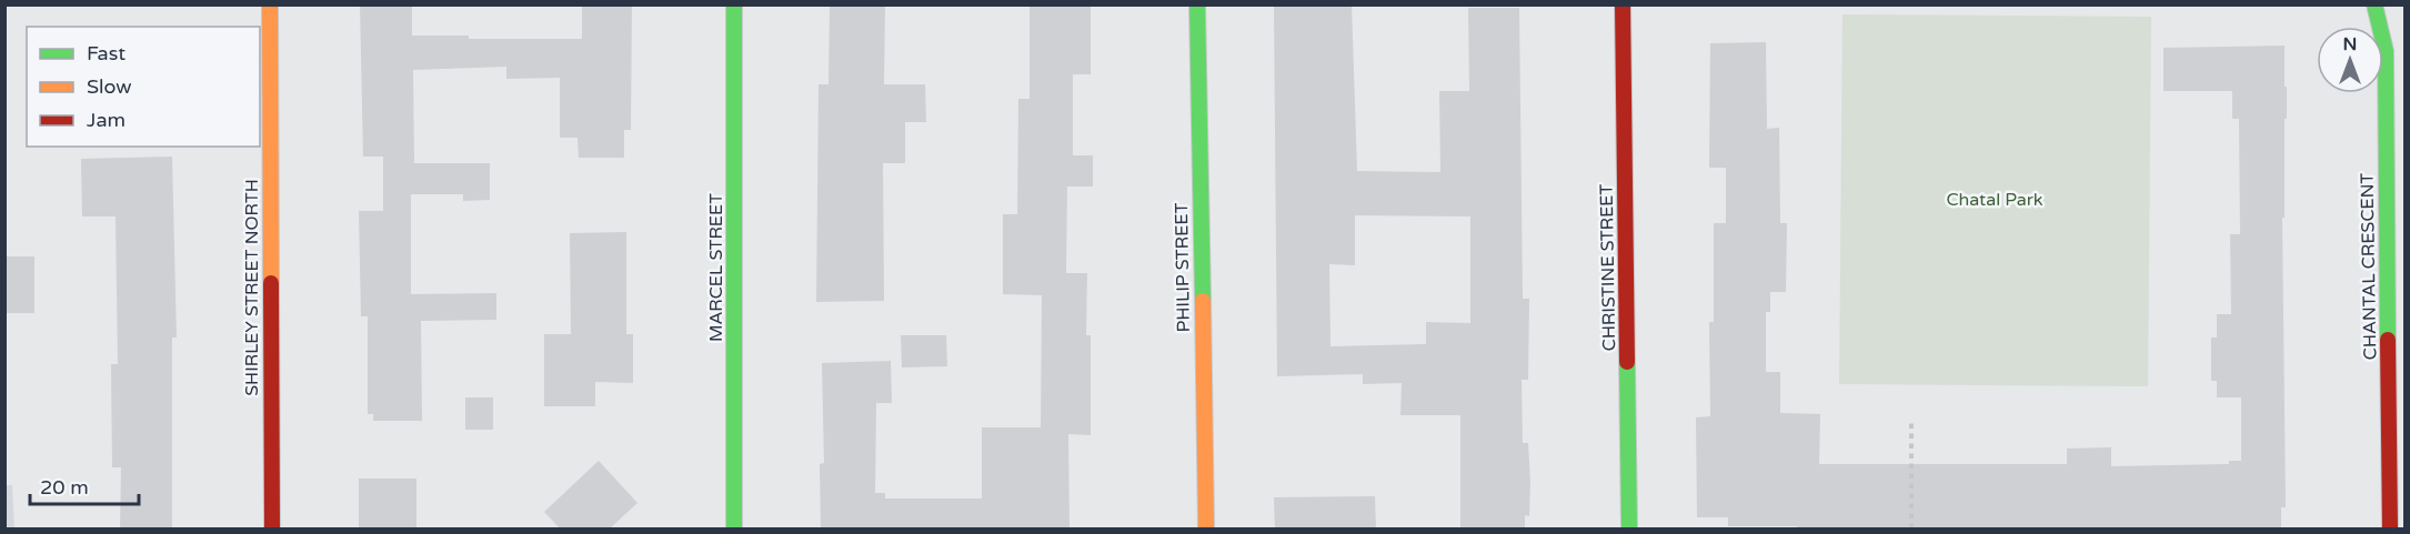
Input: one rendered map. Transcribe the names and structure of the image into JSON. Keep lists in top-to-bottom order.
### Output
{
  "streets": {
    "street": [
      "CHANTAL CRESCENT",
      "MARCEL STREET",
      "PHILIP STREET",
      "CHRISTINE STREET",
      "SHIRLEY STREET NORTH"
    ]
  },
  "parks": ["Chatal Park"],
  "legend": ["Fast", "Slow", "Jam"],
  "scale_bar": "20 m",
  "north": "top"
}
